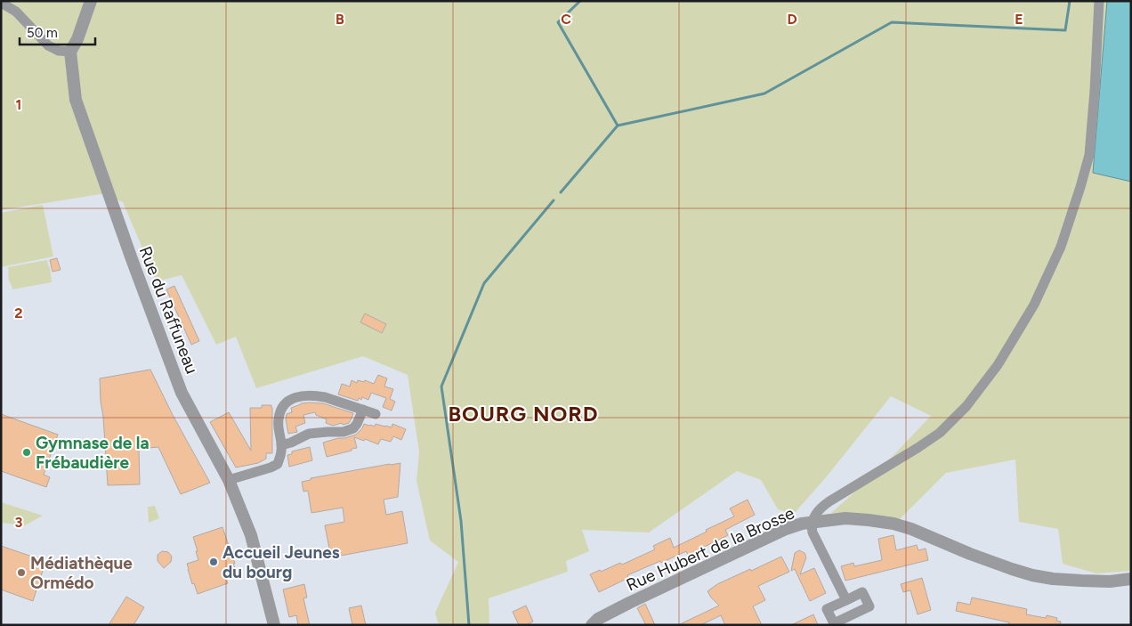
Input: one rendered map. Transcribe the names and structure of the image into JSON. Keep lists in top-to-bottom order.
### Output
{
  "streets": {
    "street": ["Rue du Raffuneau", "Rue Hubert de la Brosse"]
  },
  "districts": ["BOURG NORD"],
  "places": ["Gymnase de la Frébaudière", "Accueil Jeunes du bourg", "Médiathèque Ormédo"],
  "scale_bar": "50 m",
  "grid": {
    "columns": [
      "B",
      "C",
      "D",
      "E"
    ],
    "rows": ["1", "2", "3"]
  }
}
